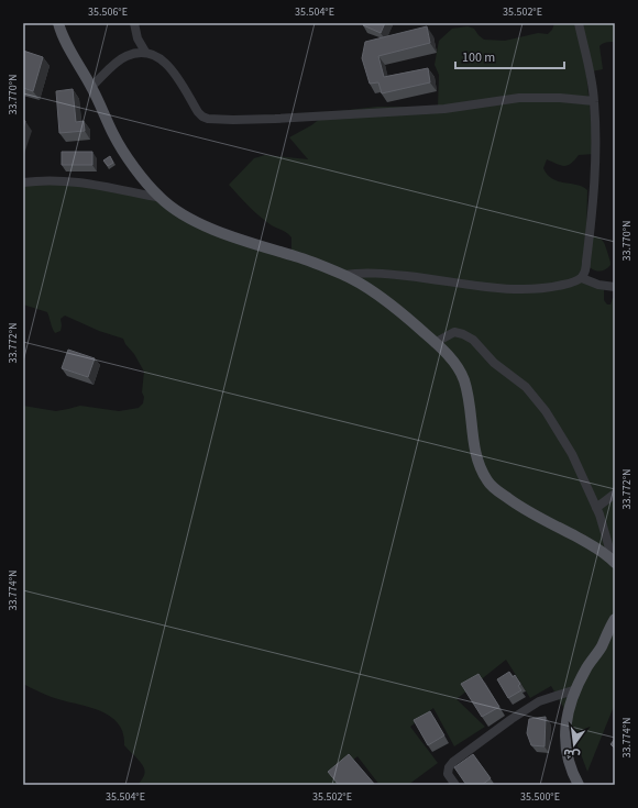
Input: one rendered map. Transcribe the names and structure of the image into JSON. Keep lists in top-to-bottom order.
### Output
{
  "scale_bar": "100 m",
  "north": "bottom",
  "coordinates": [
    "35.506°E",
    "35.504°E",
    "35.502°E",
    "33.770°N",
    "33.772°N",
    "33.774°N",
    "35.500°E"
  ]
}
